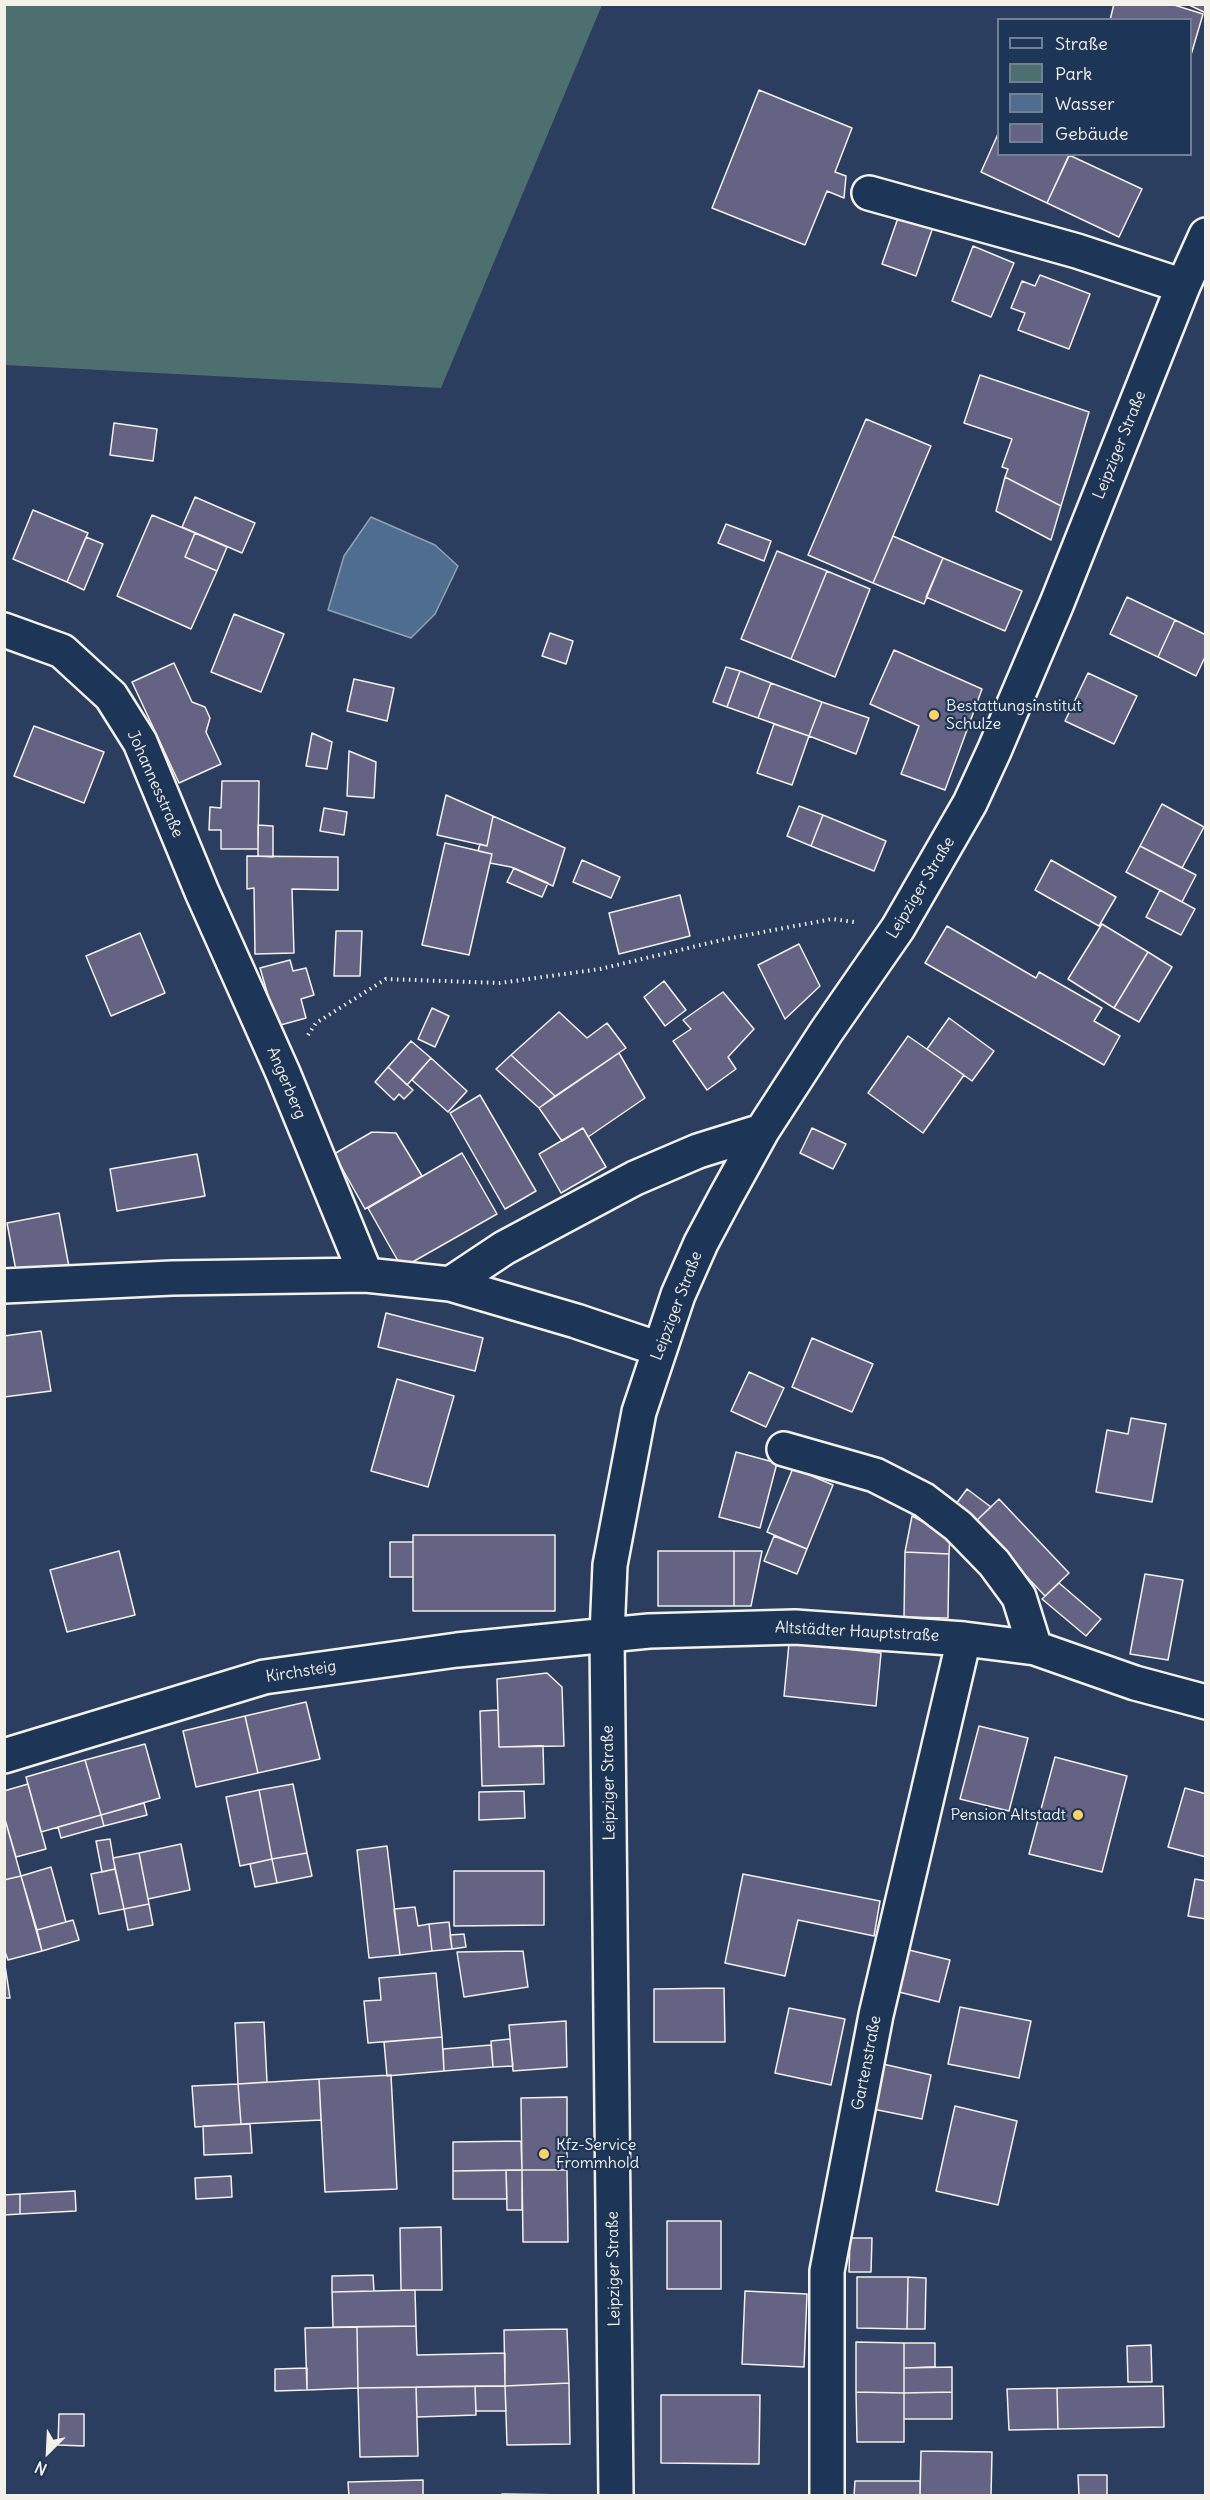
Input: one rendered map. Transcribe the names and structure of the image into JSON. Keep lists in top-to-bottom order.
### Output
{
  "streets": {
    "street": [
      "Leipziger Straße",
      "Johannesstraße",
      "Angerberg",
      "Altstädter Hauptstraße",
      "Kirchsteig",
      "Gartenstraße"
    ]
  },
  "crossings": [
    ["Leipziger Straße", "Altstädter Hauptstraße"],
    ["Leipziger Straße", "Kirchsteig"],
    ["Johannesstraße", "Angerberg"],
    ["Altstädter Hauptstraße", "Kirchsteig"],
    ["Altstädter Hauptstraße", "Gartenstraße"]
  ],
  "places": ["Bestattungsinstitut Schulze", "Pension Altstadt", "Kfz-Service Frommhold"],
  "legend": [
    "Straße",
    "Park",
    "Wasser",
    "Gebäude"
  ],
  "north": "bottom left"
}
